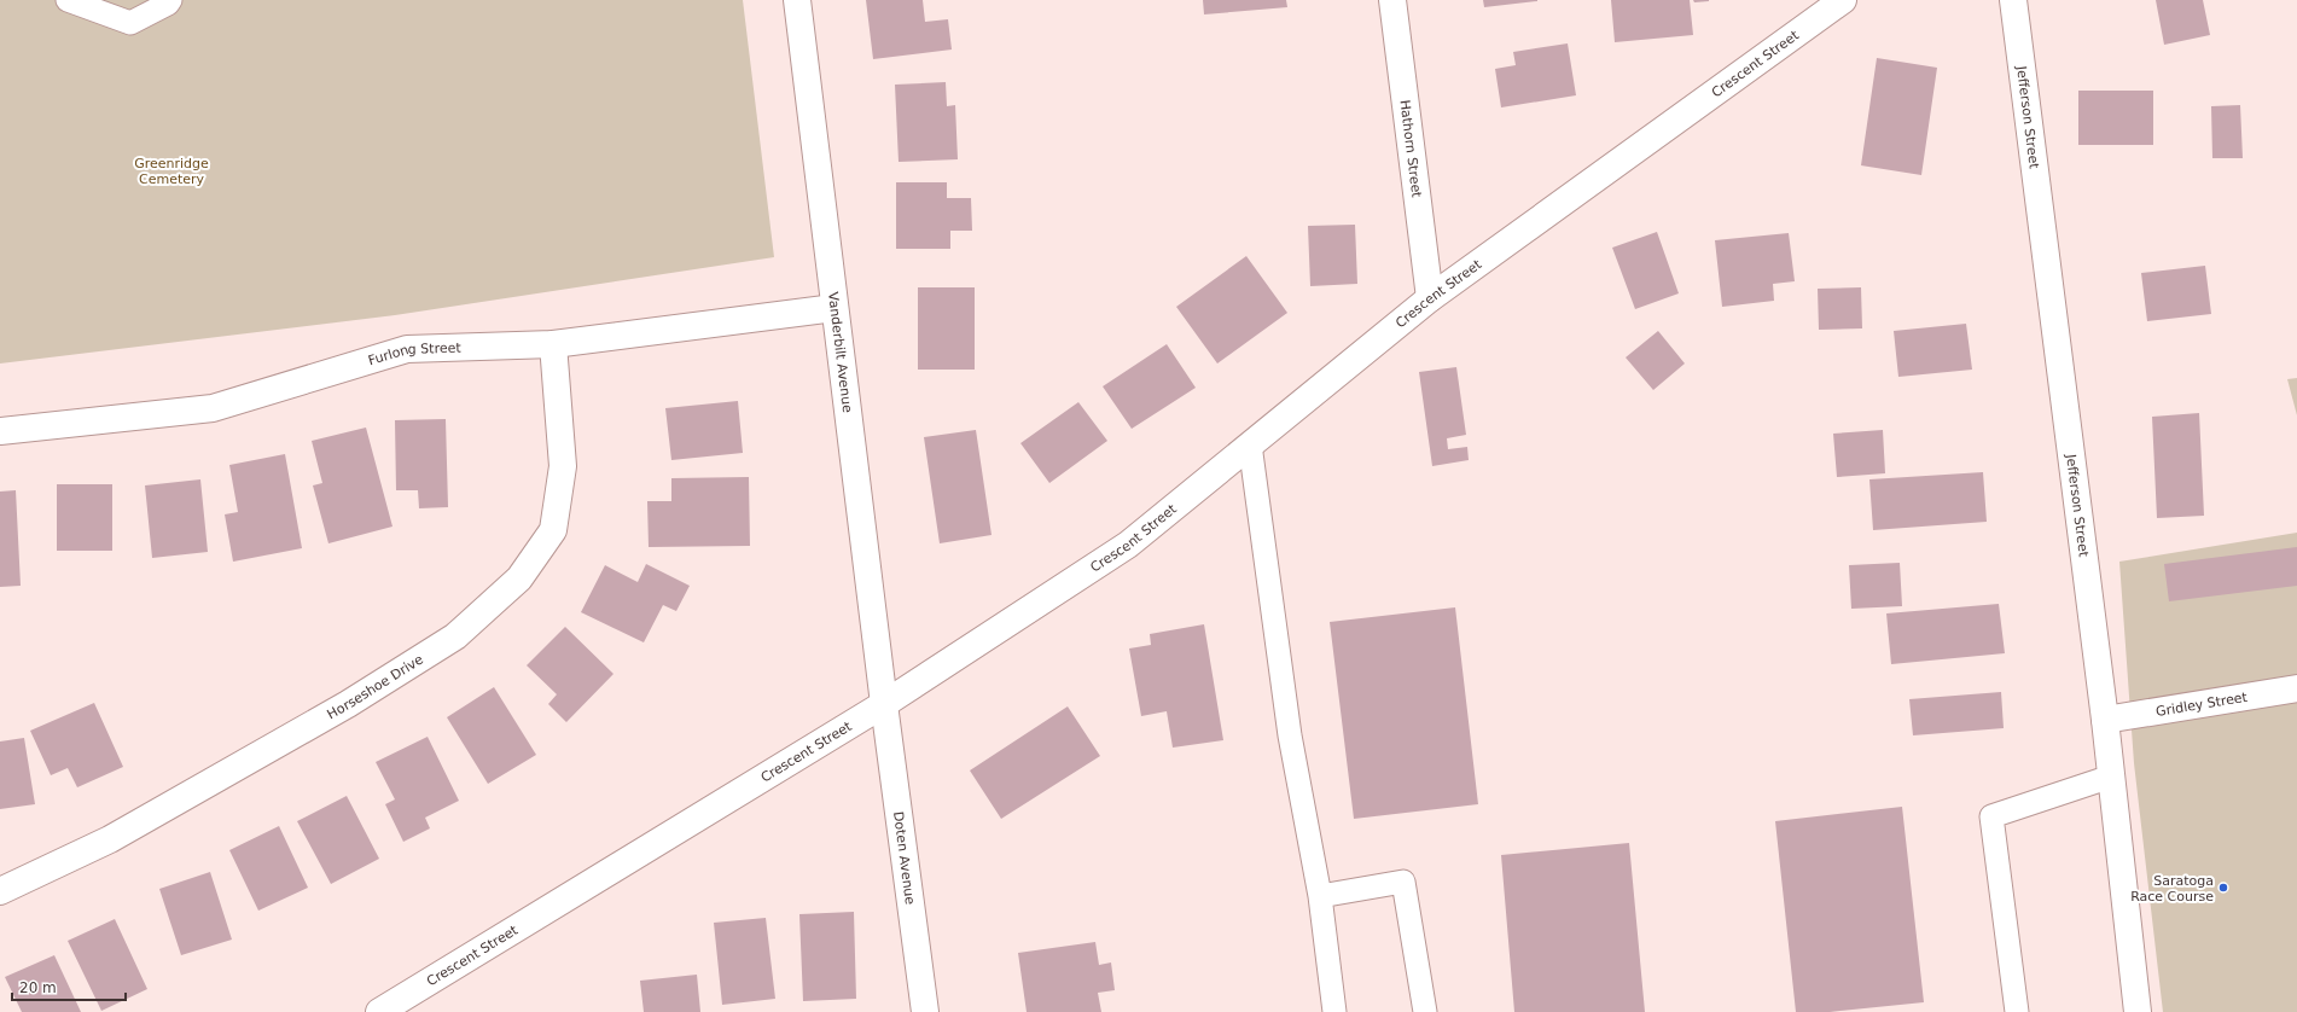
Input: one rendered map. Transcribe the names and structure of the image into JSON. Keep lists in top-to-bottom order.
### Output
{
  "streets": {
    "street": [
      "Crescent Street",
      "Jefferson Street",
      "Hathorn Street",
      "Vanderbilt Avenue",
      "Furlong Street",
      "Horseshoe Drive",
      "Gridley Street",
      "Doten Avenue"
    ]
  },
  "crossings": [
    ["Crescent Street", "Hathorn Street"],
    ["Crescent Street", "Vanderbilt Avenue"],
    ["Crescent Street", "Doten Avenue"],
    ["Jefferson Street", "Gridley Street"],
    ["Vanderbilt Avenue", "Furlong Street"],
    ["Vanderbilt Avenue", "Doten Avenue"],
    ["Furlong Street", "Horseshoe Drive"]
  ],
  "parks": ["Greenridge Cemetery"],
  "places": ["Saratoga Race Course"],
  "scale_bar": "20 m"
}
